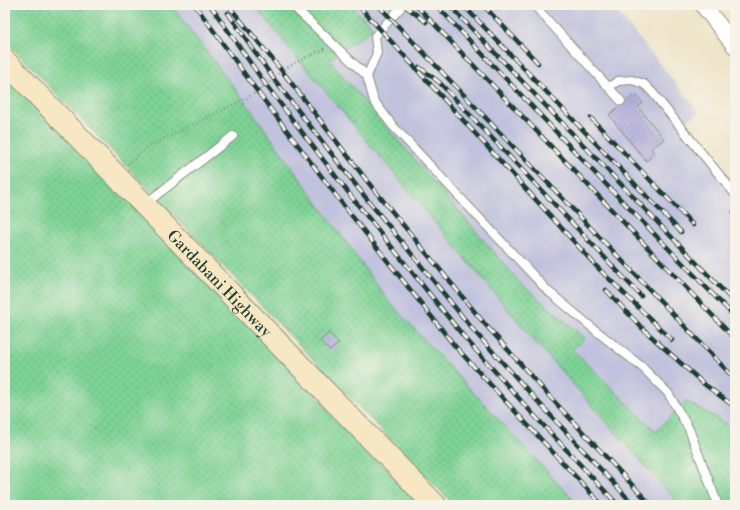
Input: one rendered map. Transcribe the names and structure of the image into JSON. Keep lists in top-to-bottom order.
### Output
{
  "streets": {
    "main road": ["Gardabani Highway"]
  }
}
